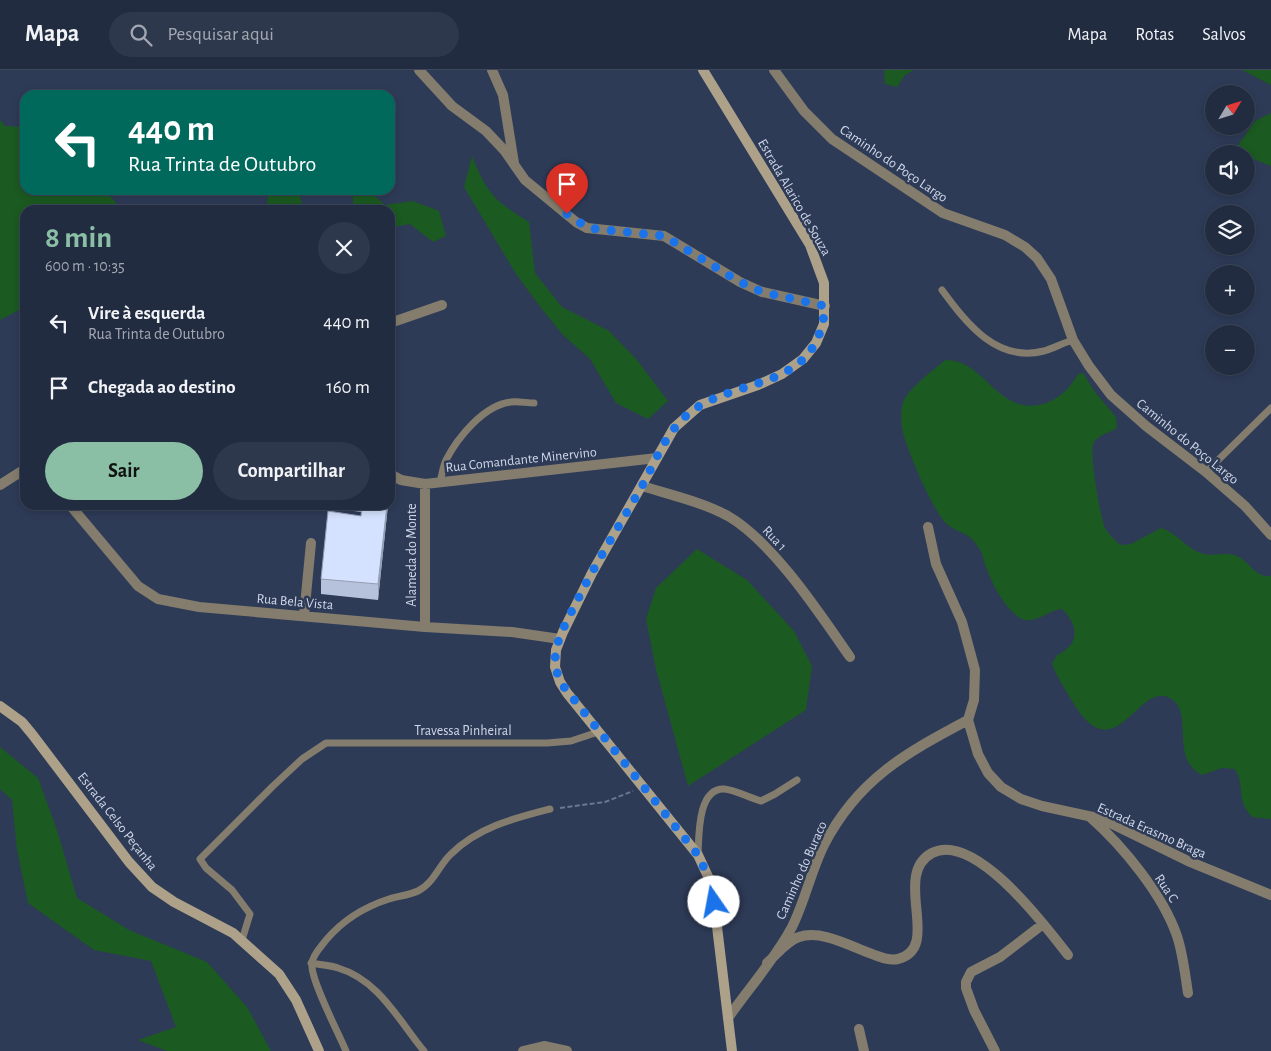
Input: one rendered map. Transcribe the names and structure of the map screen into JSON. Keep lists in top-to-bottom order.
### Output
{
  "streets": {
    "main road": ["Estrada Alarico de Souza", "Estrada Celso Peçanha"],
    "street": [
      "Caminho do Poço Largo",
      "Rua Comandante Minervino",
      "Rua 1",
      "Alameda do Monte",
      "Rua Bela Vista",
      "Estrada Erasmo Braga",
      "Caminho do Buraco",
      "Rua C"
    ],
    "lane": ["Travessa Pinheiral"]
  },
  "crossings": [
    ["Estrada Alarico de Souza", "Rua Comandante Minervino"],
    ["Estrada Alarico de Souza", "Rua 1"],
    ["Estrada Alarico de Souza", "Rua Bela Vista"],
    ["Estrada Alarico de Souza", "Travessa Pinheiral"],
    ["Estrada Alarico de Souza", "Caminho do Buraco"],
    ["Rua Comandante Minervino", "Alameda do Monte"],
    ["Alameda do Monte", "Rua Bela Vista"],
    ["Travessa Pinheiral", "Estrada Celso Peçanha"],
    ["Estrada Erasmo Braga", "Caminho do Buraco"],
    ["Estrada Erasmo Braga", "Rua C"]
  ],
  "north": "top right",
  "page": {
    "header": "Mapa",
    "search": "Pesquisar aqui",
    "nav": ["Mapa", "Rotas", "Salvos"],
    "map_buttons": ["+", "−"],
    "turn": ["440 m", "Rua Trinta de Outubro"],
    "heading": ["8 min", "600 m · 10:35"],
    "list": [
      {
        "name": "Vire à esquerda",
        "note": "Rua Trinta de Outubro",
        "value": "440 m"
      },
      {
        "name": "Chegada ao destino",
        "value": "160 m"
      }
    ],
    "buttons": ["Sair", "Compartilhar"]
  }
}
